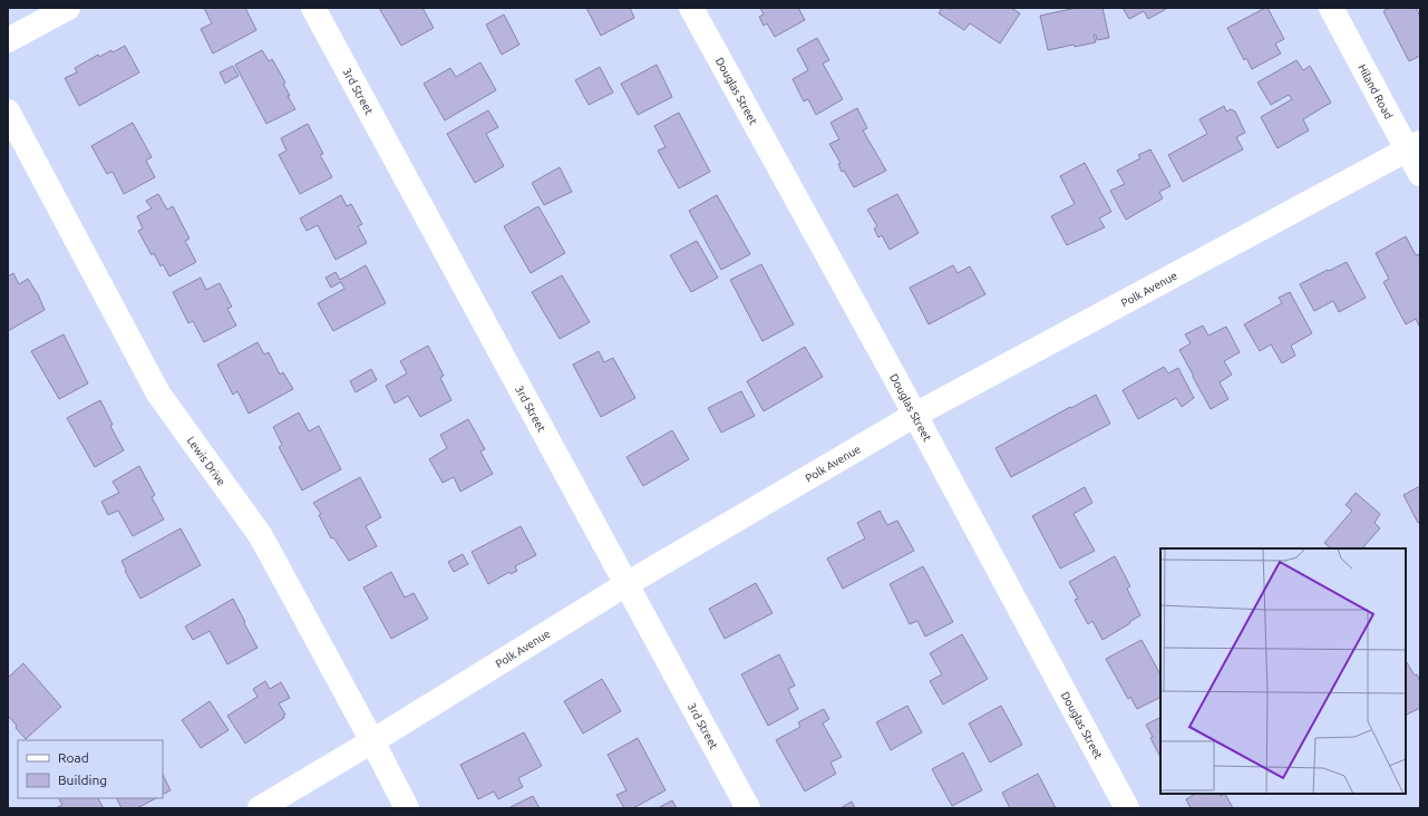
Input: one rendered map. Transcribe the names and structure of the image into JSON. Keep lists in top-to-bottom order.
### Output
{
  "streets": {
    "street": [
      "3rd Street",
      "Douglas Street",
      "Hiland Road",
      "Polk Avenue",
      "Lewis Drive"
    ]
  },
  "crossings": [
    ["3rd Street", "Polk Avenue"],
    ["Douglas Street", "Polk Avenue"],
    ["Hiland Road", "Polk Avenue"],
    ["Polk Avenue", "Lewis Drive"]
  ],
  "legend": ["Road", "Building"]
}
